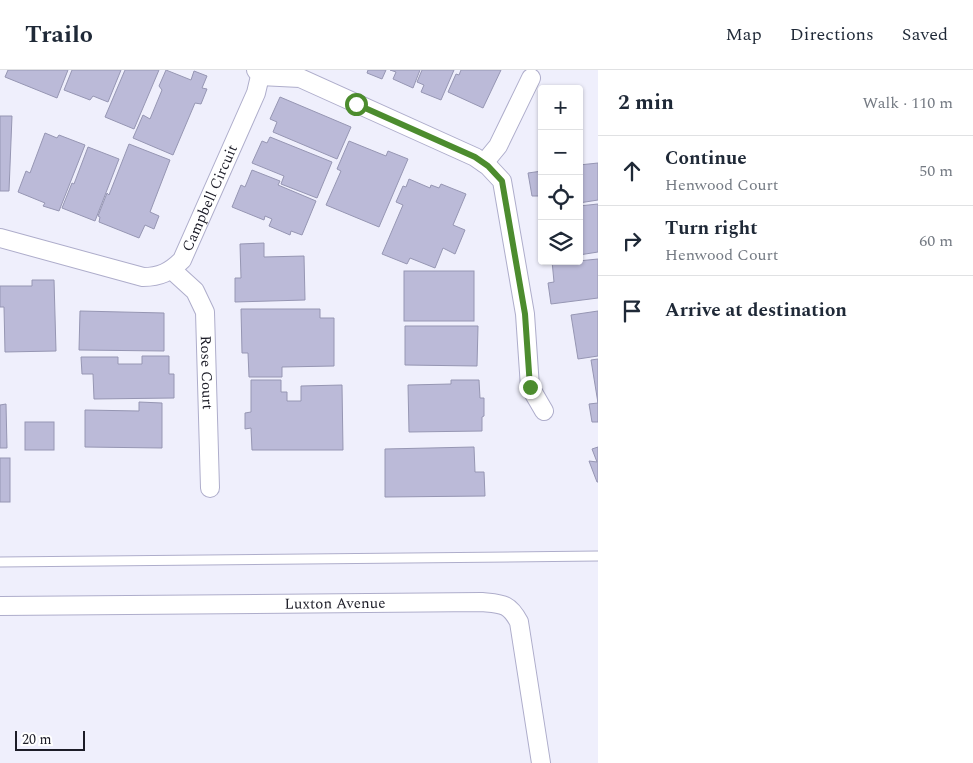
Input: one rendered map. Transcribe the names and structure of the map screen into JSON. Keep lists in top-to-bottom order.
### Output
{
  "streets": {
    "street": ["Campbell Circuit", "Rose Court", "Luxton Avenue"]
  },
  "crossings": [
    ["Campbell Circuit", "Rose Court"]
  ],
  "scale_bar": "20 m",
  "page": {
    "header": "Trailo",
    "nav": ["Map", "Directions", "Saved"],
    "heading": ["2 min", "Walk · 110 m"],
    "map_buttons": ["+", "−"],
    "list": [
      ["Continue", "Henwood Court", "50 m"],
      ["Turn right", "Henwood Court", "60 m"],
      "Arrive at destination"
    ],
    "scale": "20 m"
  }
}
